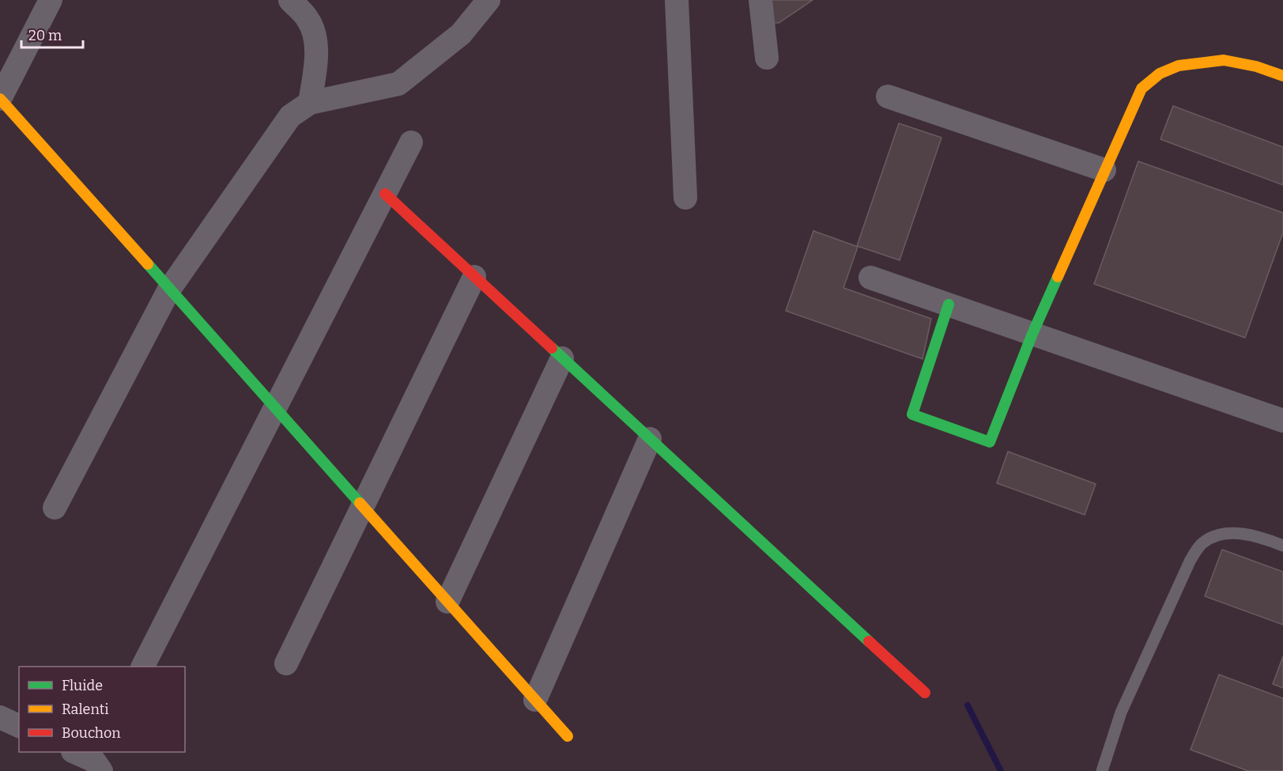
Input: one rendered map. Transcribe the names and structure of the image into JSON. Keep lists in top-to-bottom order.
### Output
{
  "legend": ["Fluide", "Ralenti", "Bouchon"],
  "scale_bar": "20 m"
}
